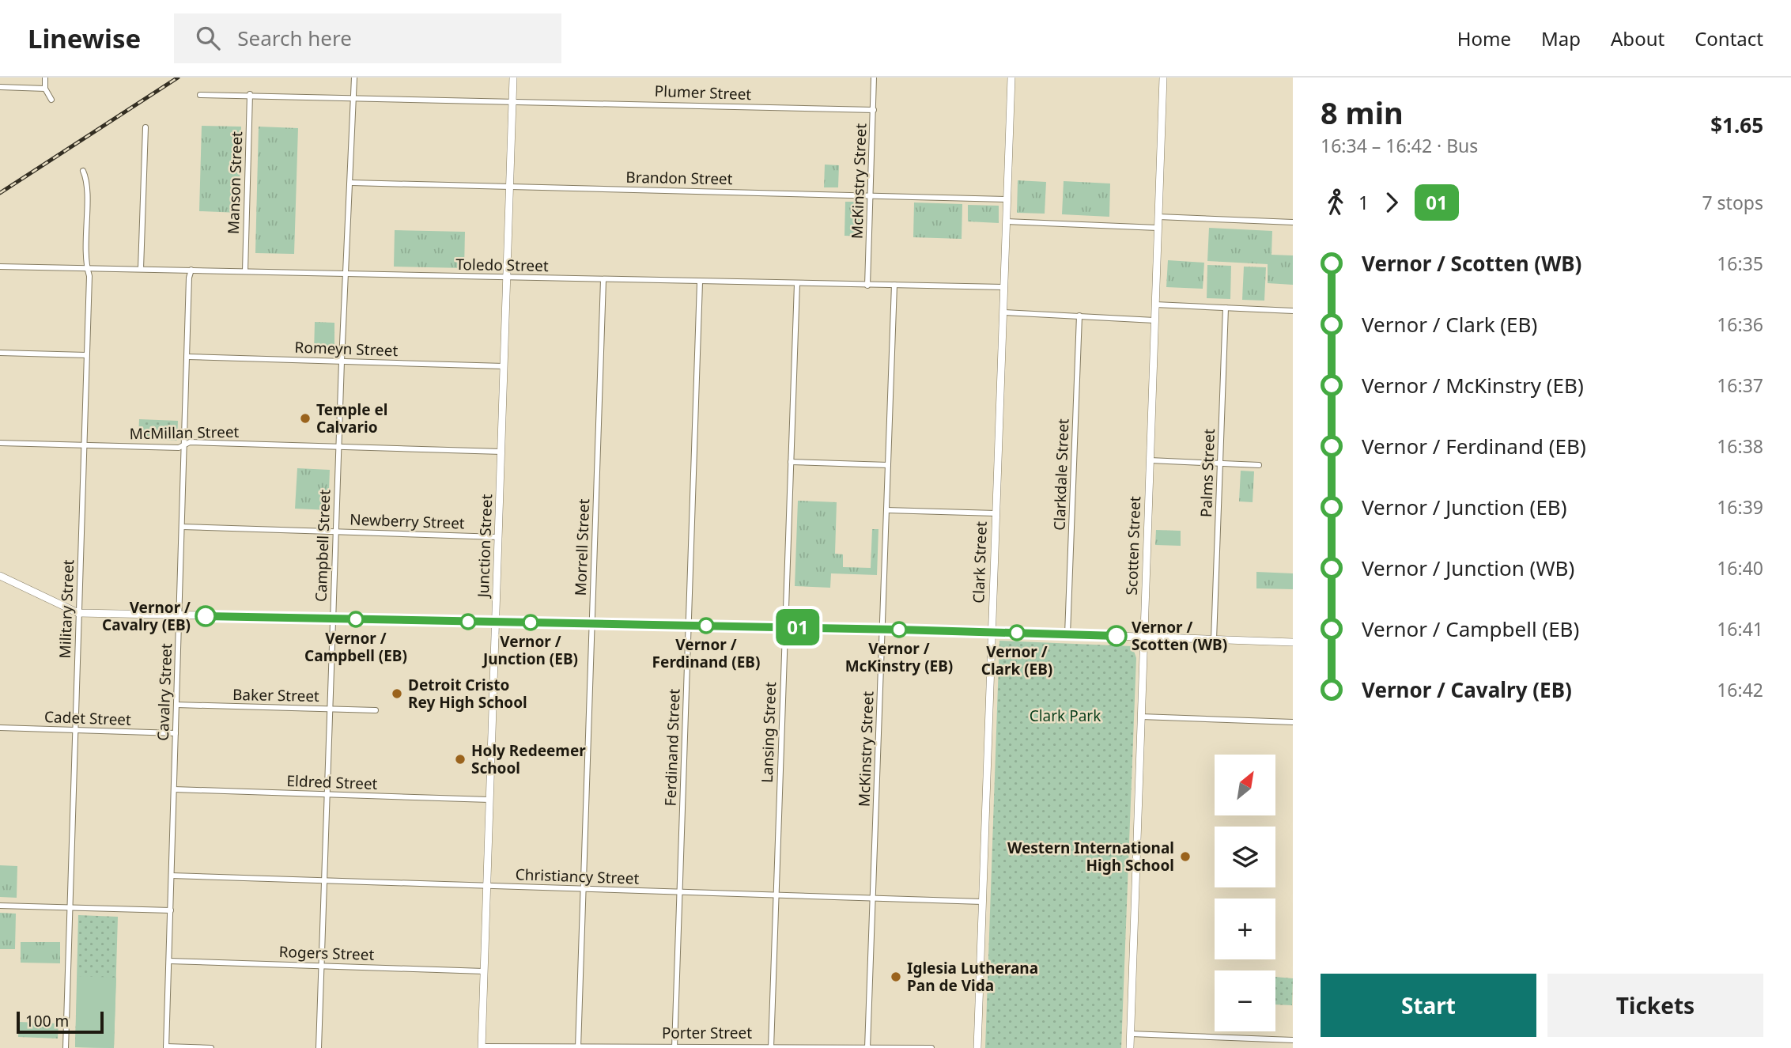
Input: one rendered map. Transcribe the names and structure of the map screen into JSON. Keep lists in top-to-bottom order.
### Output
{
  "streets": {
    "street": [
      "Plumer Street",
      "Brandon Street",
      "McKinstry Street",
      "Manson Street",
      "Toledo Street",
      "Romeyn Street",
      "McMillan Street",
      "Palms Street",
      "Clarkdale Street",
      "Newberry Street",
      "Campbell Street",
      "Junction Street",
      "Scotten Street",
      "Morrell Street",
      "Clark Street",
      "Military Street",
      "Cavalry Street",
      "Baker Street",
      "Cadet Street",
      "Lansing Street",
      "Ferdinand Street",
      "Eldred Street",
      "Christiancy Street",
      "Rogers Street",
      "Porter Street"
    ]
  },
  "crossings": [
    ["Plumer Street", "McKinstry Street"],
    ["Plumer Street", "Manson Street"],
    ["Plumer Street", "Campbell Street"],
    ["Plumer Street", "Junction Street"],
    ["Brandon Street", "McKinstry Street"],
    ["Brandon Street", "Campbell Street"],
    ["Brandon Street", "Junction Street"],
    ["Brandon Street", "Clark Street"],
    ["McKinstry Street", "Toledo Street"],
    ["McKinstry Street", "Christiancy Street"],
    ["McKinstry Street", "Porter Street"],
    ["Manson Street", "Toledo Street"],
    ["Toledo Street", "Campbell Street"],
    ["Toledo Street", "Junction Street"],
    ["Toledo Street", "Morrell Street"],
    ["Toledo Street", "Clark Street"],
    ["Toledo Street", "Military Street"],
    ["Toledo Street", "Cavalry Street"],
    ["Toledo Street", "Lansing Street"],
    ["Toledo Street", "Ferdinand Street"],
    ["Romeyn Street", "Campbell Street"],
    ["Romeyn Street", "Junction Street"],
    ["Romeyn Street", "Cavalry Street"],
    ["McMillan Street", "Campbell Street"],
    ["McMillan Street", "Junction Street"],
    ["McMillan Street", "Military Street"],
    ["McMillan Street", "Cavalry Street"],
    ["Newberry Street", "Campbell Street"],
    ["Newberry Street", "Junction Street"],
    ["Newberry Street", "Cavalry Street"],
    ["Campbell Street", "Baker Street"],
    ["Campbell Street", "Eldred Street"],
    ["Campbell Street", "Christiancy Street"],
    ["Campbell Street", "Rogers Street"],
    ["Junction Street", "Eldred Street"],
    ["Junction Street", "Christiancy Street"],
    ["Junction Street", "Rogers Street"],
    ["Junction Street", "Porter Street"],
    ["Morrell Street", "Christiancy Street"],
    ["Morrell Street", "Porter Street"],
    ["Clark Street", "Christiancy Street"],
    ["Military Street", "Cadet Street"],
    ["Cavalry Street", "Baker Street"],
    ["Cavalry Street", "Cadet Street"],
    ["Cavalry Street", "Eldred Street"],
    ["Cavalry Street", "Christiancy Street"],
    ["Cavalry Street", "Rogers Street"],
    ["Lansing Street", "Christiancy Street"],
    ["Lansing Street", "Porter Street"],
    ["Ferdinand Street", "Christiancy Street"],
    ["Ferdinand Street", "Porter Street"]
  ],
  "parks": ["Clark Park"],
  "places": [
    "Temple el Calvario",
    "Vernor / Cavalry (EB)",
    "Vernor / Campbell (EB)",
    "Vernor / Junction (EB)",
    "Vernor / Ferdinand (EB)",
    "Vernor / McKinstry (EB)",
    "Vernor / Clark (EB)",
    "Vernor / Scotten (WB)",
    "Detroit Cristo Rey High School",
    "Holy Redeemer School",
    "Western International High School",
    "Iglesia Lutherana Pan de Vida"
  ],
  "lines": ["bus line 01"],
  "scale_bar": "100 m",
  "north": "top right",
  "page": {
    "header": "Linewise",
    "search": "Search here",
    "nav": [
      "Home",
      "Map",
      "About",
      "Contact"
    ],
    "on_map": "01",
    "heading": ["8 min", "16:34 – 16:42 · Bus", "$1.65"],
    "legs": ["1", "01", "7 stops"],
    "list": [
      {
        "name": "Vernor / Scotten (WB)",
        "value": "16:35"
      },
      {
        "name": "Vernor / Clark (EB)",
        "value": "16:36"
      },
      {
        "name": "Vernor / McKinstry (EB)",
        "value": "16:37"
      },
      {
        "name": "Vernor / Ferdinand (EB)",
        "value": "16:38"
      },
      {
        "name": "Vernor / Junction (EB)",
        "value": "16:39"
      },
      {
        "name": "Vernor / Junction (WB)",
        "value": "16:40"
      },
      {
        "name": "Vernor / Campbell (EB)",
        "value": "16:41"
      },
      {
        "name": "Vernor / Cavalry (EB)",
        "value": "16:42"
      }
    ],
    "map_buttons": ["+", "−"],
    "buttons": ["Start", "Tickets"],
    "scale": "100 m"
  }
}
